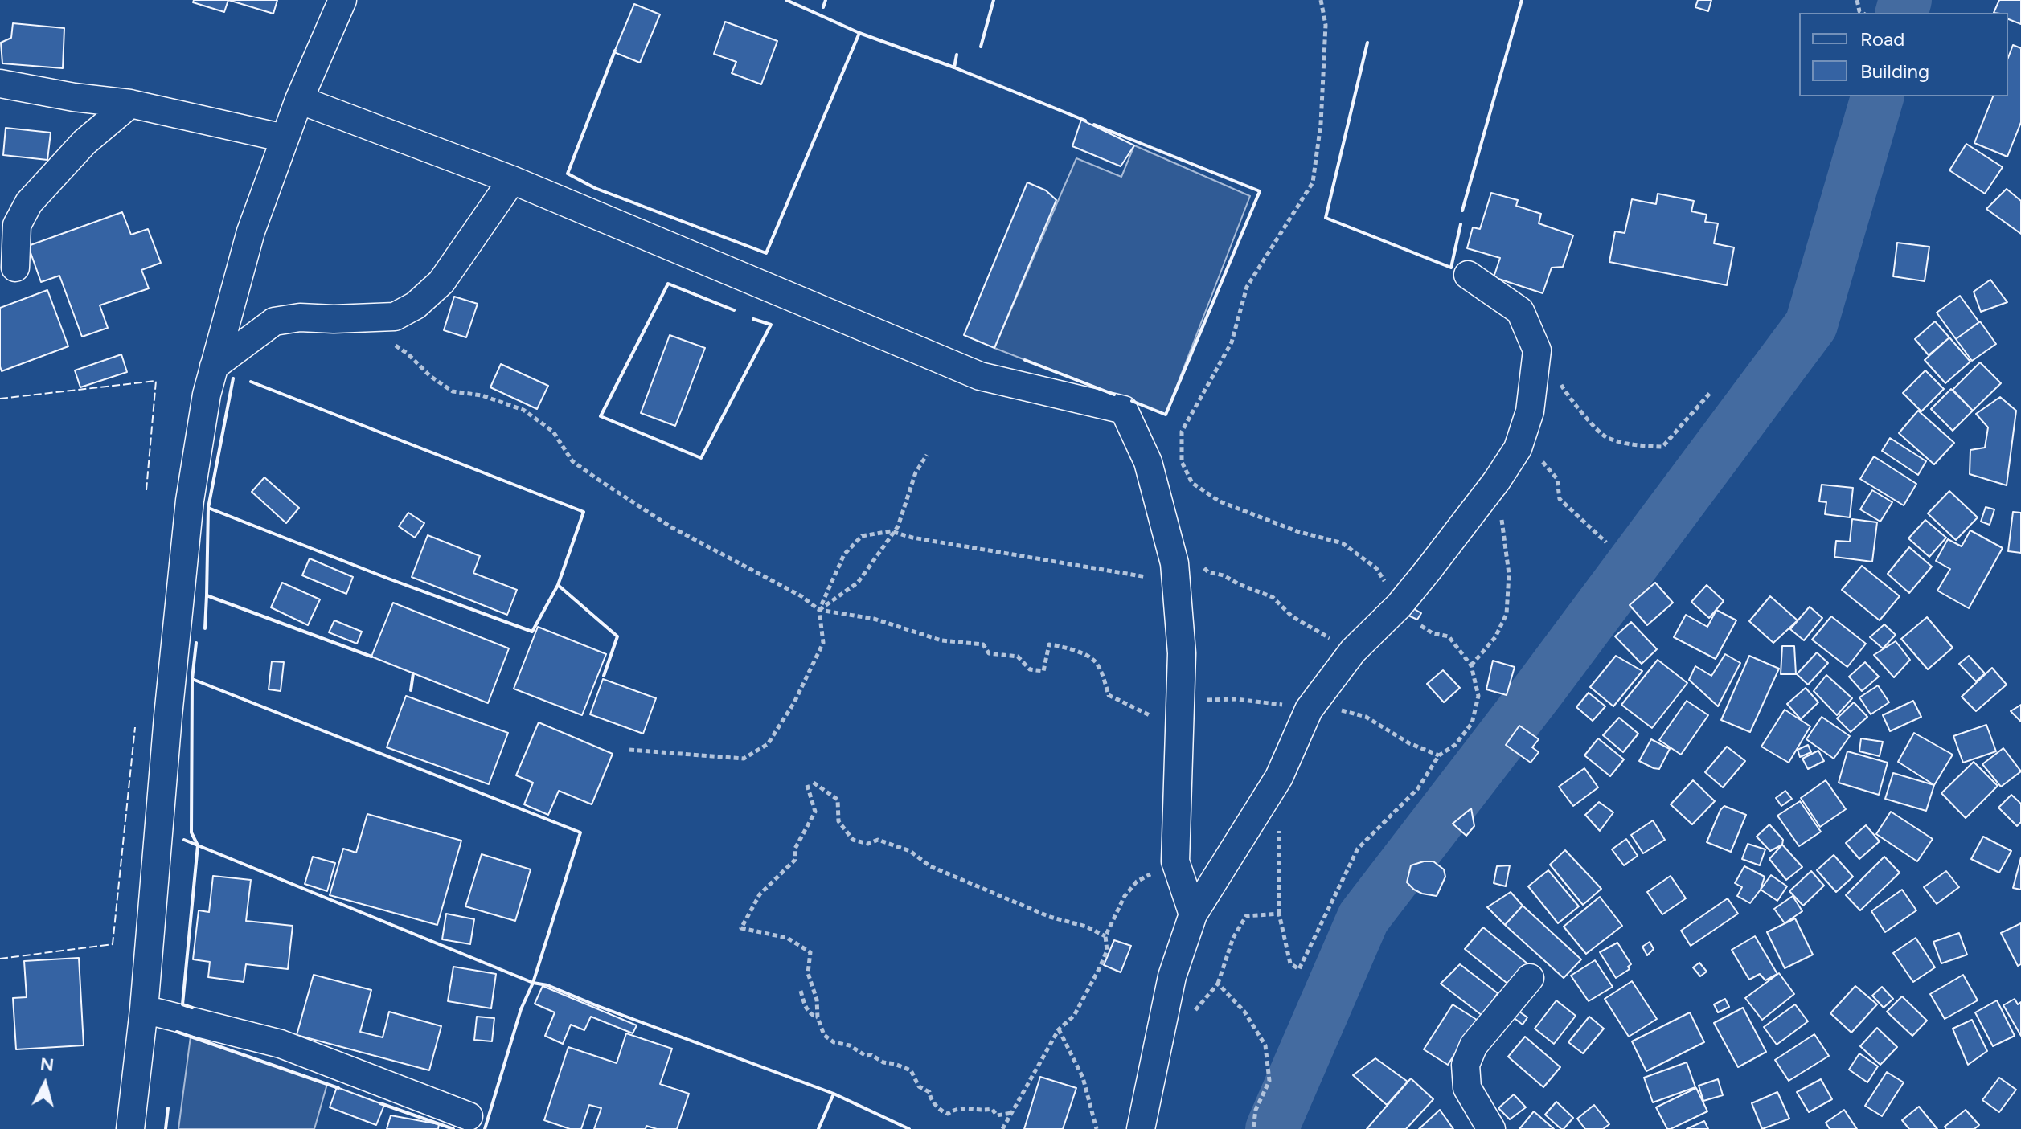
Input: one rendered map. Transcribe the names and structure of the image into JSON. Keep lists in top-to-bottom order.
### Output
{
  "legend": ["Road", "Building"],
  "north": "top"
}
